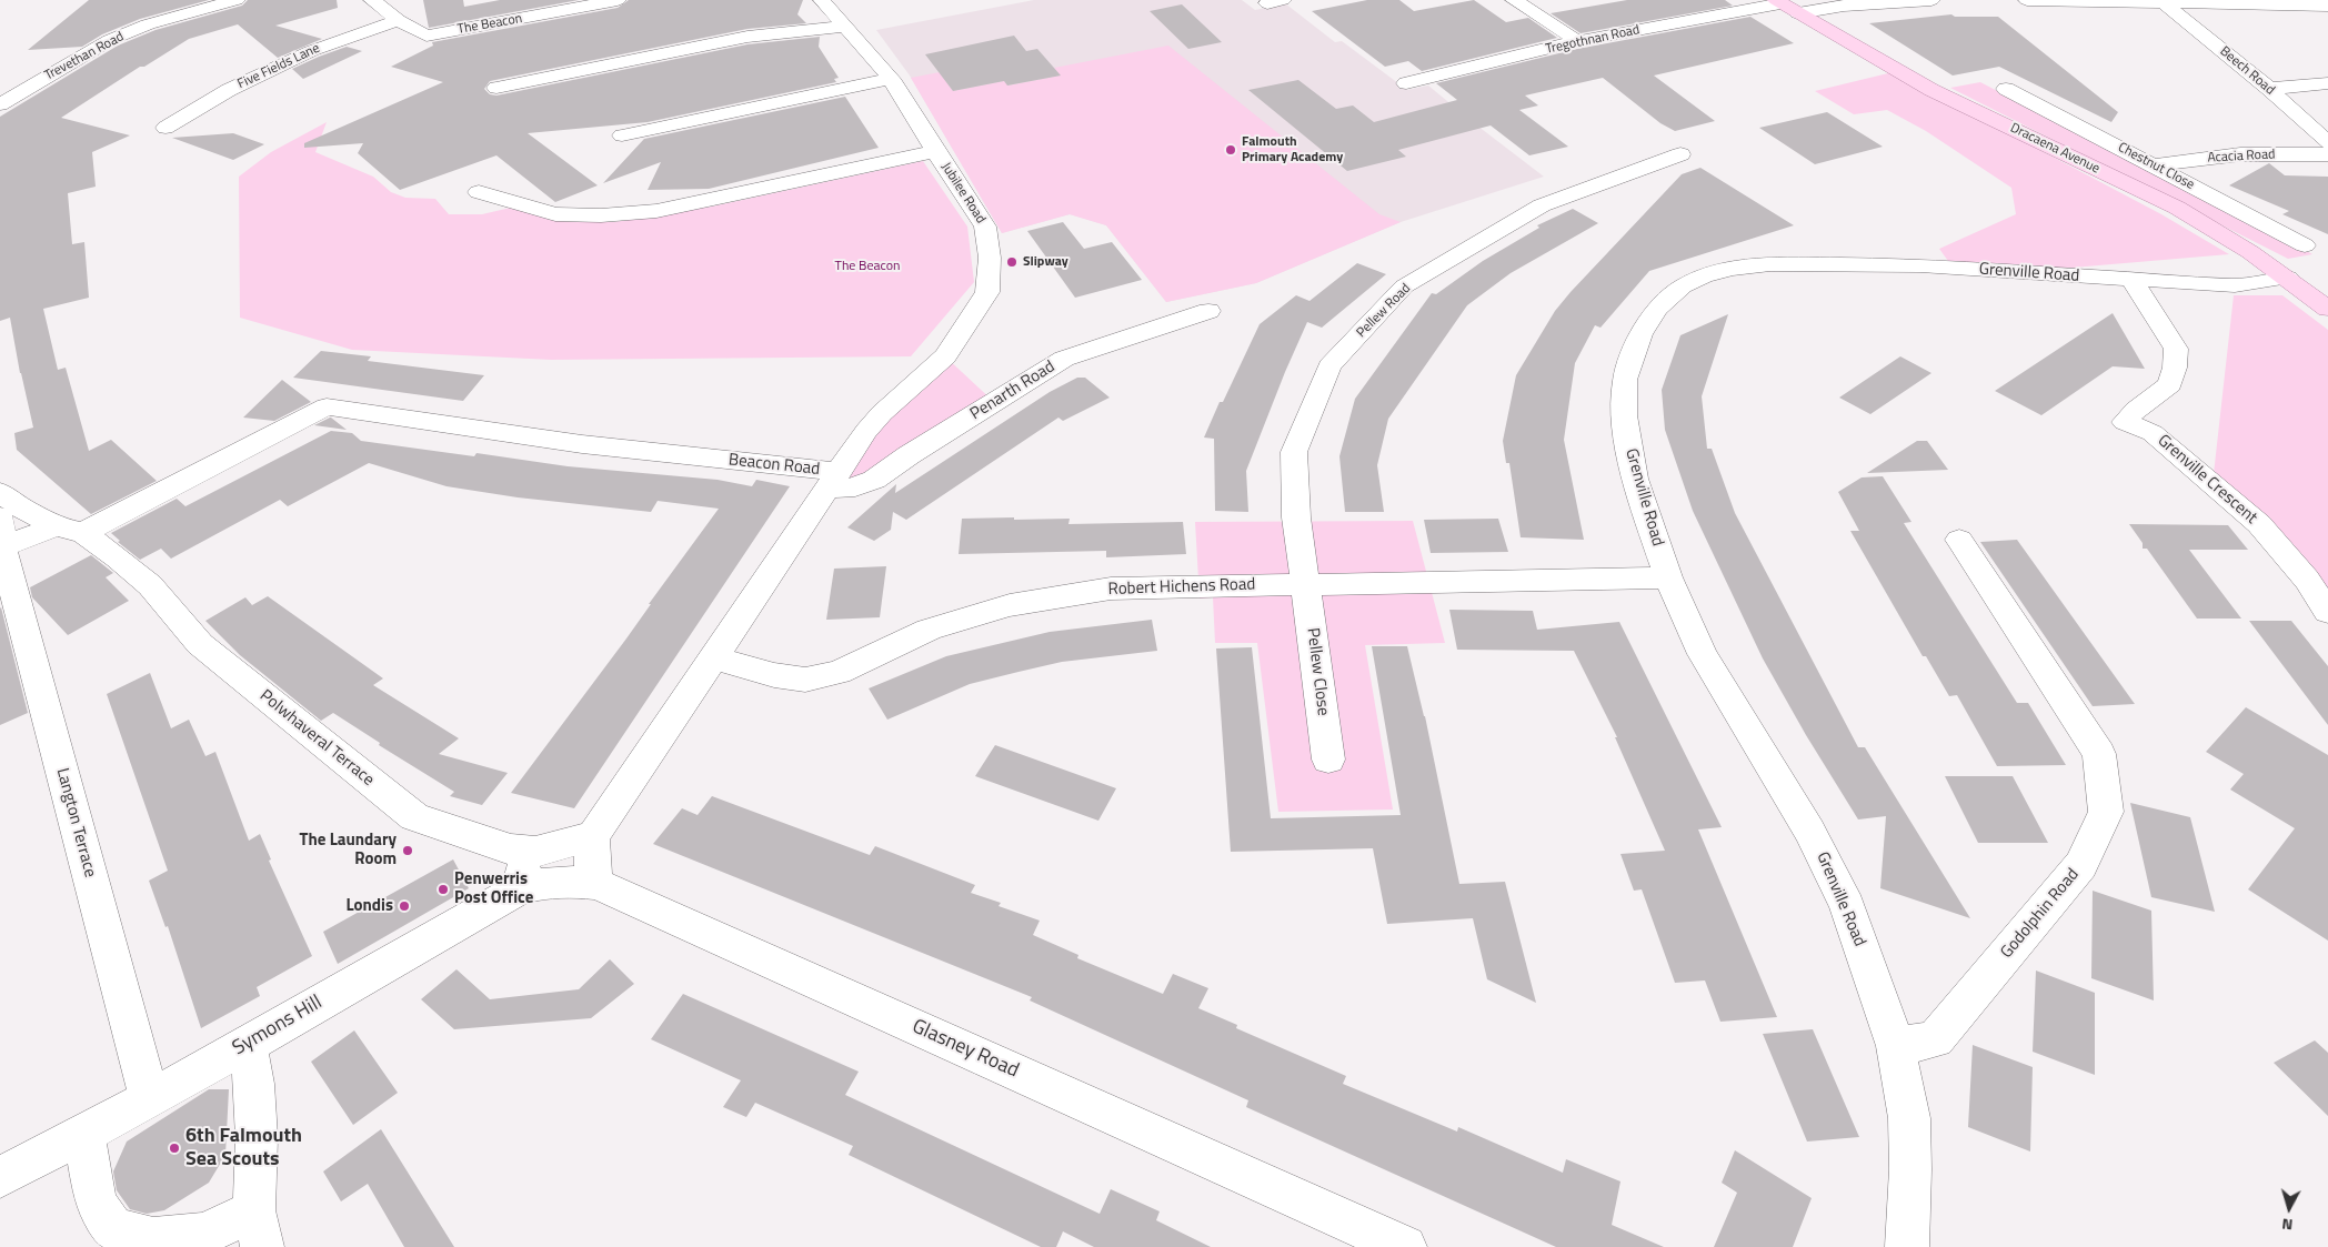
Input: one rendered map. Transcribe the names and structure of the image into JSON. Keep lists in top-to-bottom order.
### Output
{
  "streets": {
    "main road": ["Dracaena Avenue"],
    "street": [
      "The Beacon",
      "Tregothnan Road",
      "Trevethan Road",
      "Five Fields Lane",
      "Beech Road",
      "Acacia Road",
      "Chestnut Close",
      "Jubilee Road",
      "Grenville Road",
      "Pellew Road",
      "Penarth Road",
      "Beacon Road",
      "Grenville Crescent",
      "Robert Hichens Road",
      "Pellew Close",
      "Polwhaveral Terrace",
      "Langton Terrace",
      "Godolphin Road",
      "Symons Hill",
      "Glasney Road"
    ]
  },
  "crossings": [
    ["The Beacon", "Five Fields Lane"],
    ["Tregothnan Road", "Dracaena Avenue"],
    ["Dracaena Avenue", "Grenville Road"],
    ["Acacia Road", "Chestnut Close"],
    ["Jubilee Road", "Penarth Road"],
    ["Jubilee Road", "Beacon Road"],
    ["Grenville Road", "Grenville Crescent"],
    ["Grenville Road", "Robert Hichens Road"],
    ["Grenville Road", "Godolphin Road"],
    ["Pellew Road", "Robert Hichens Road"],
    ["Pellew Road", "Pellew Close"],
    ["Penarth Road", "Beacon Road"],
    ["Beacon Road", "Robert Hichens Road"],
    ["Beacon Road", "Polwhaveral Terrace"],
    ["Robert Hichens Road", "Pellew Close"],
    ["Langton Terrace", "Symons Hill"],
    ["Symons Hill", "Glasney Road"]
  ],
  "parks": ["The Beacon"],
  "places": [
    "Falmouth Primary Academy",
    "Slipway",
    "The Laundary Room",
    "Penwerris Post Office",
    "Londis",
    "6th Falmouth Sea Scouts"
  ],
  "north": "bottom"
}
